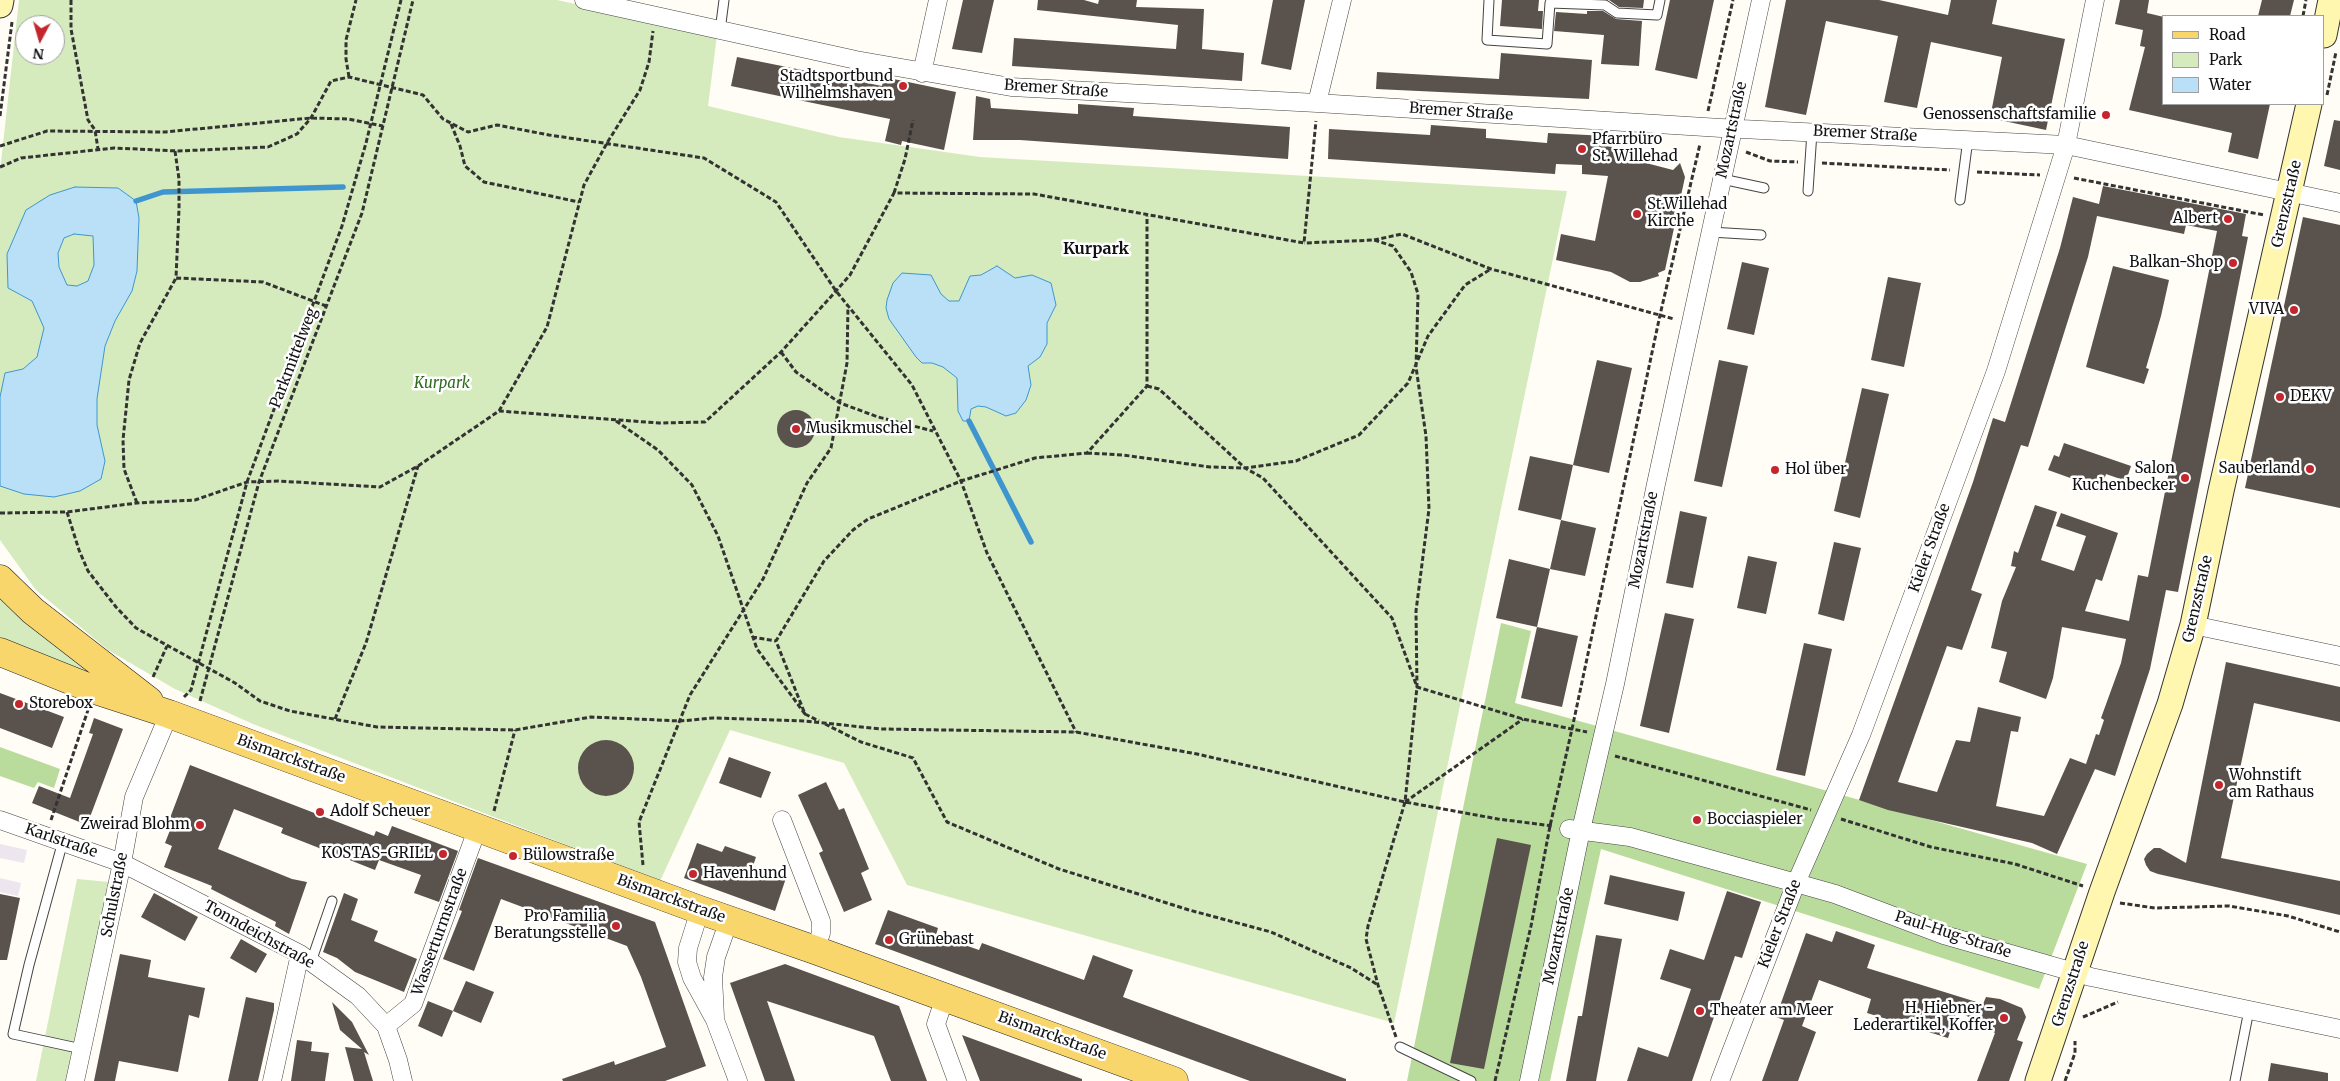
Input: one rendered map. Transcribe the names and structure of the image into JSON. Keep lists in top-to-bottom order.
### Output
{
  "streets": {
    "main road": ["Grenzstraße", "Bismarckstraße"],
    "street": [
      "Bremer Straße",
      "Mozartstraße",
      "Kieler Straße",
      "Karlstraße",
      "Schulstraße",
      "Wasserturmstraße",
      "Tonndeichstraße",
      "Paul-Hug-Straße"
    ],
    "path": ["Parkmittelweg"]
  },
  "crossings": [
    ["Bremer Straße", "Mozartstraße"],
    ["Bremer Straße", "Grenzstraße"],
    ["Bremer Straße", "Kieler Straße"],
    ["Mozartstraße", "Paul-Hug-Straße"],
    ["Grenzstraße", "Paul-Hug-Straße"],
    ["Parkmittelweg", "Bismarckstraße"],
    ["Parkmittelweg", "Schulstraße"],
    ["Kieler Straße", "Paul-Hug-Straße"],
    ["Bismarckstraße", "Schulstraße"],
    ["Bismarckstraße", "Wasserturmstraße"],
    ["Karlstraße", "Schulstraße"],
    ["Karlstraße", "Tonndeichstraße"],
    ["Schulstraße", "Tonndeichstraße"],
    ["Wasserturmstraße", "Tonndeichstraße"]
  ],
  "districts": ["Kurpark"],
  "parks": ["Kurpark"],
  "places": [
    "Stadtsportbund Wilhelmshaven",
    "Genossenschaftsfamilie",
    "Pfarrbüro St. Willehad",
    "St.Willehad Kirche",
    "Albert",
    "Balkan-Shop",
    "VIVA",
    "DEKV",
    "Musikmuschel",
    "Sauberland",
    "Hol über",
    "Salon Kuchenbecker",
    "Storebox",
    "Wohnstift am Rathaus",
    "Adolf Scheuer",
    "Bocciaspieler",
    "Zweirad Blohm",
    "KOSTAS-GRILL",
    "Bülowstraße",
    "Havenhund",
    "Pro Familia Beratungsstelle",
    "Grünebast",
    "Theater am Meer",
    "H. Hiebner - Lederartikel, Koffer"
  ],
  "legend": ["Road", "Park", "Water"],
  "north": "bottom"
}
